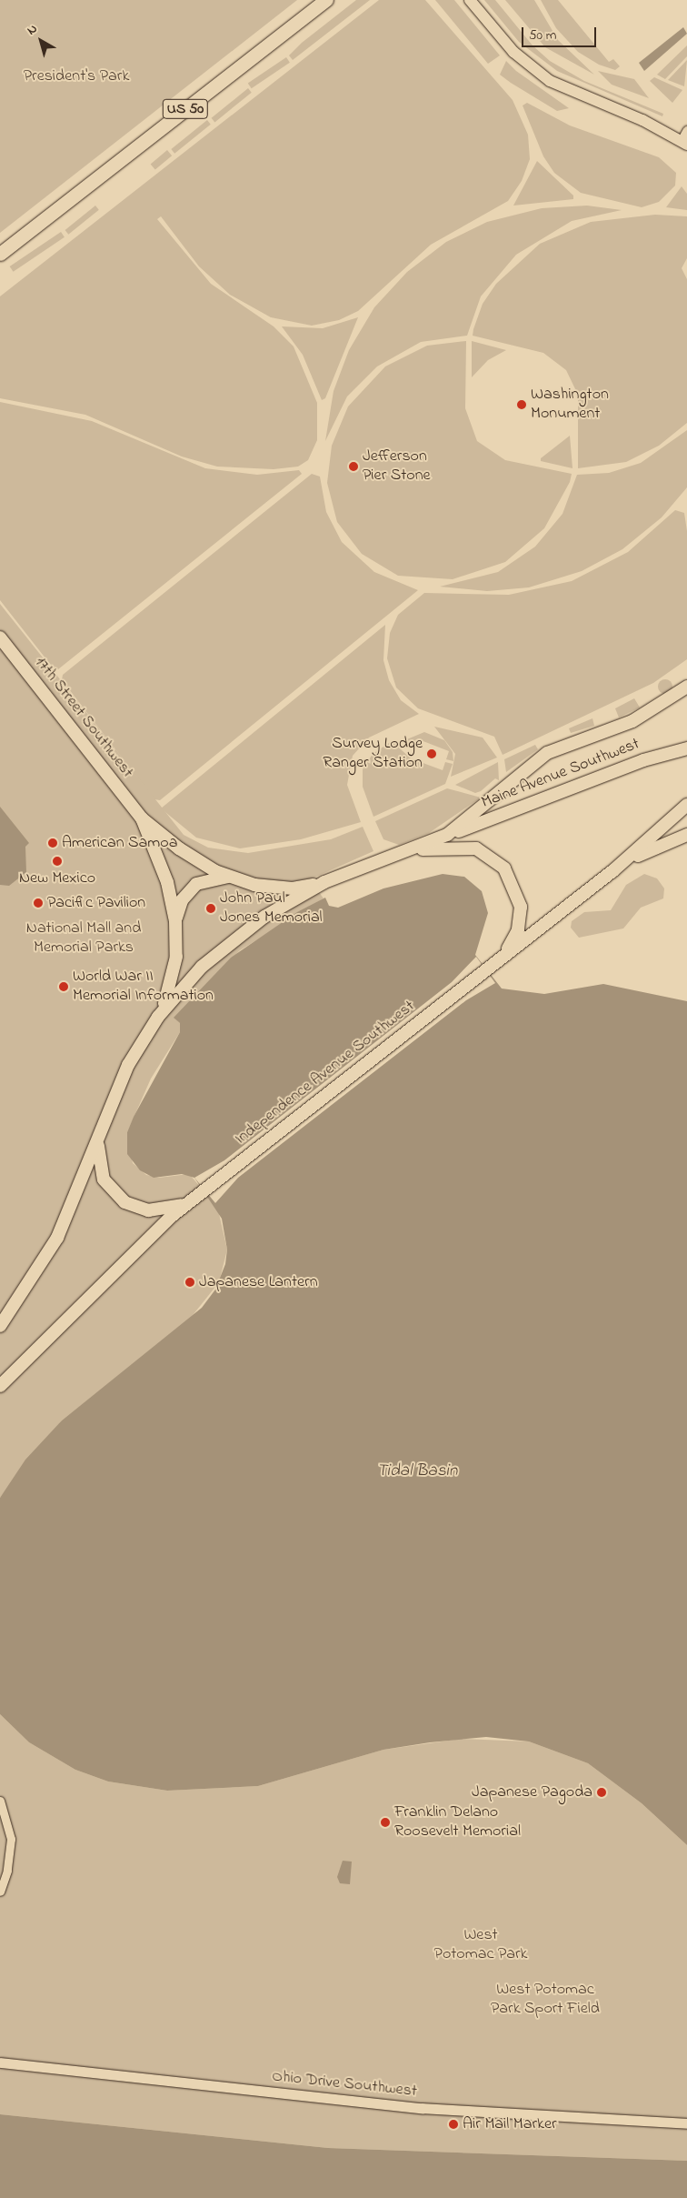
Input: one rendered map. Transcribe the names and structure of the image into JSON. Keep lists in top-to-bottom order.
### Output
{
  "streets": {
    "highway": ["US 50"],
    "main road": ["17th Street Southwest", "Maine Avenue Southwest", "Independence Avenue Southwest"],
    "street": ["Ohio Drive Southwest"]
  },
  "water": ["Tidal Basin"],
  "parks": [
    "President's Park",
    "National Mall and Memorial Parks",
    "West Potomac Park",
    "West Potomac Park Sport Field"
  ],
  "places": [
    "Washington Monument",
    "Jefferson Pier Stone",
    "Survey Lodge Ranger Station",
    "American Samoa",
    "New Mexico",
    "Pacific Pavilion",
    "John Paul Jones Memorial",
    "World War II Memorial Information",
    "Japanese Lantern",
    "Japanese Pagoda",
    "Franklin Delano Roosevelt Memorial",
    "Air Mail Marker"
  ],
  "scale_bar": "50 m",
  "north": "top left"
}
